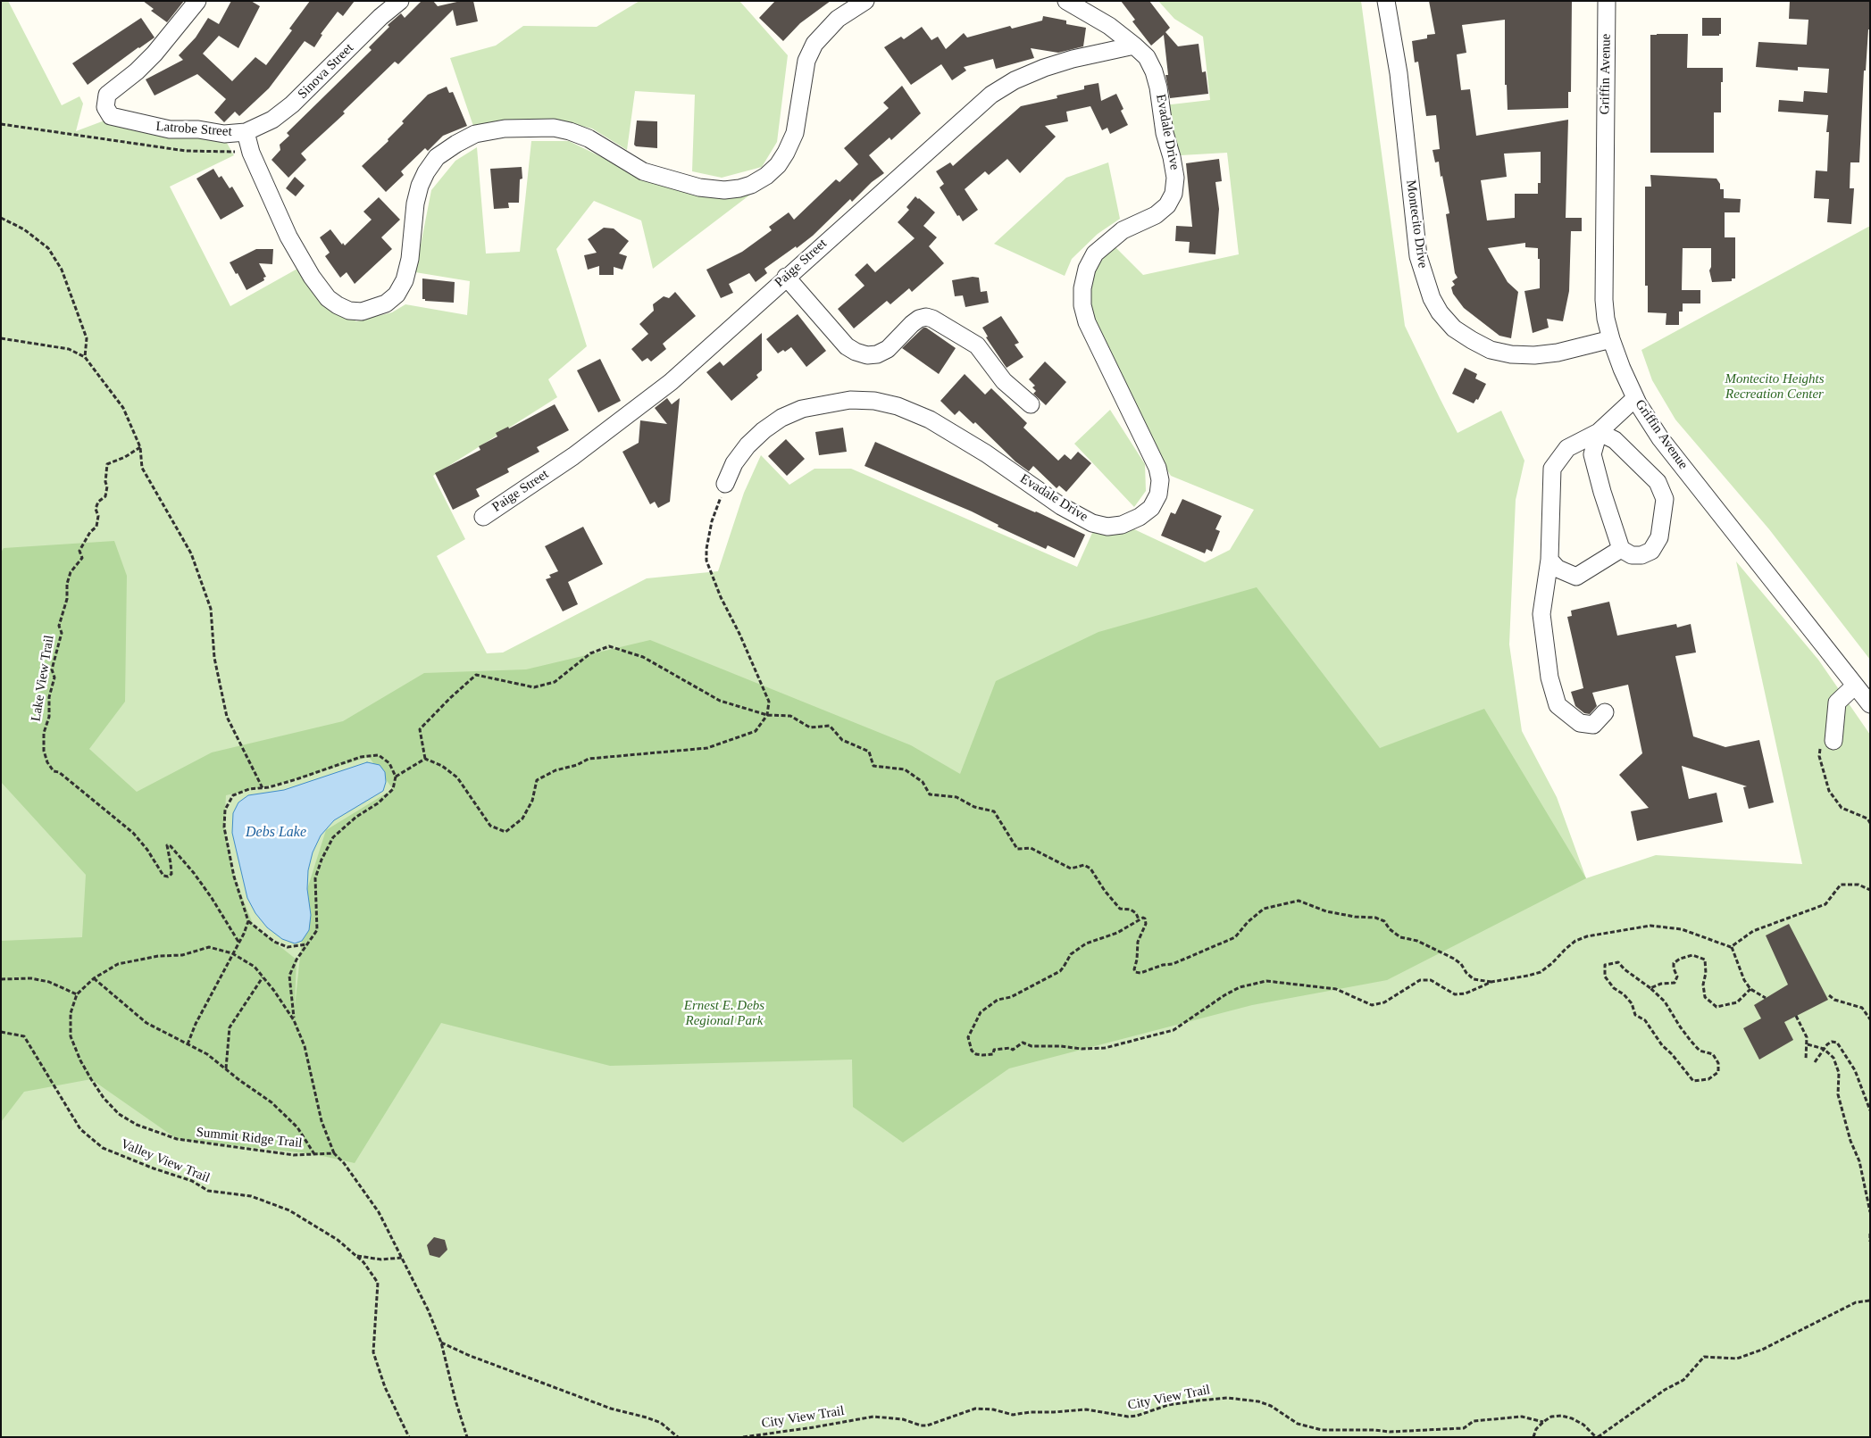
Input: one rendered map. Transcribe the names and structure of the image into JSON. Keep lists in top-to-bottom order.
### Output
{
  "streets": {
    "street": [
      "Sinova Street",
      "Griffin Avenue",
      "Latrobe Street",
      "Evadale Drive",
      "Montecito Drive",
      "Paige Street"
    ],
    "path": [
      "Lake View Trail",
      "Summit Ridge Trail",
      "Valley View Trail",
      "City View Trail"
    ]
  },
  "crossings": [
    ["Sinova Street", "Latrobe Street"],
    ["Griffin Avenue", "Montecito Drive"],
    ["Evadale Drive", "Paige Street"]
  ],
  "water": ["Debs Lake"],
  "parks": ["Montecito Heights Recreation Center", "Ernest E. Debs Regional Park"]
}
